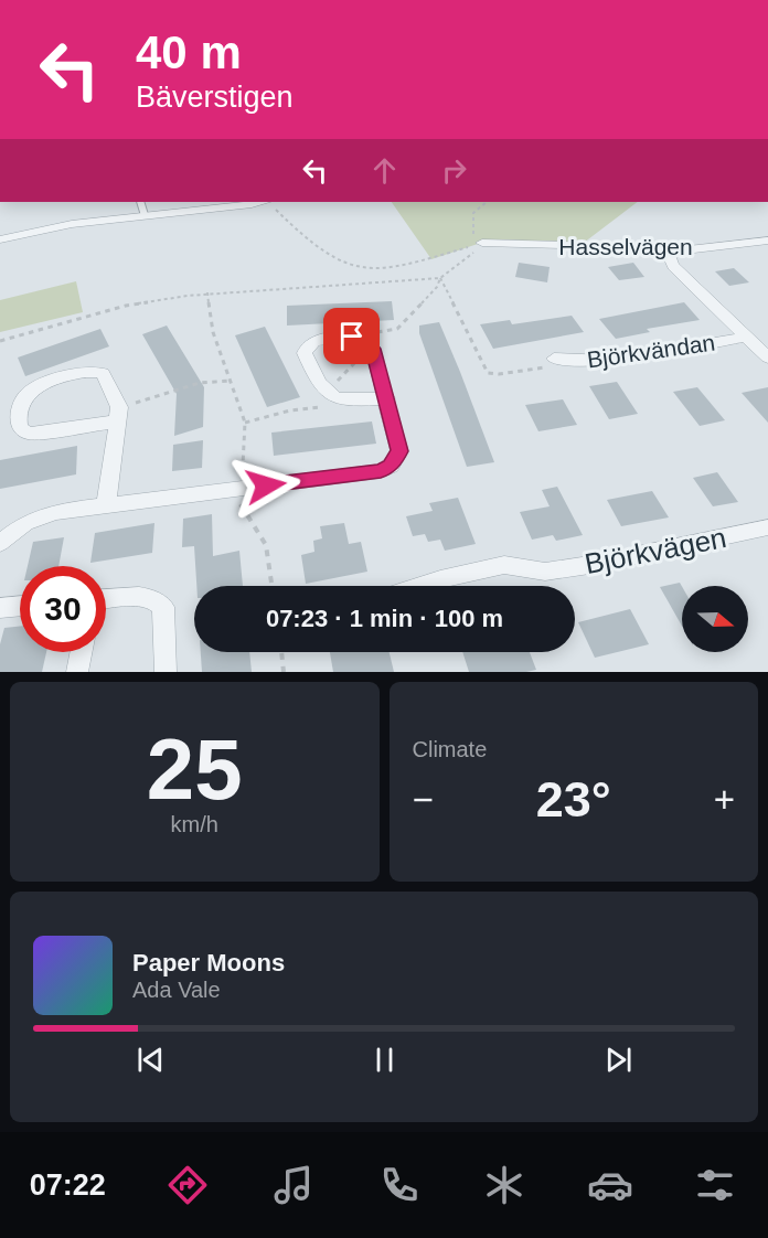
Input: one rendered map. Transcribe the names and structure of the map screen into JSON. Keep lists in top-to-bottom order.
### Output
{
  "streets": {
    "street": ["Hasselvägen", "Björkvändan", "Björkvägen"]
  },
  "north": "right",
  "page": {
    "turn": ["40 m", "Bäverstigen"],
    "limit": "30",
    "trip": "07:23 · 1 min · 100 m",
    "tile": [
      ["25", "km/h"],
      "Climate"
    ],
    "heat": ["−", "23°", "+"],
    "song": ["Paper Moons", "Ada Vale"],
    "tabs": "07:22"
  }
}
